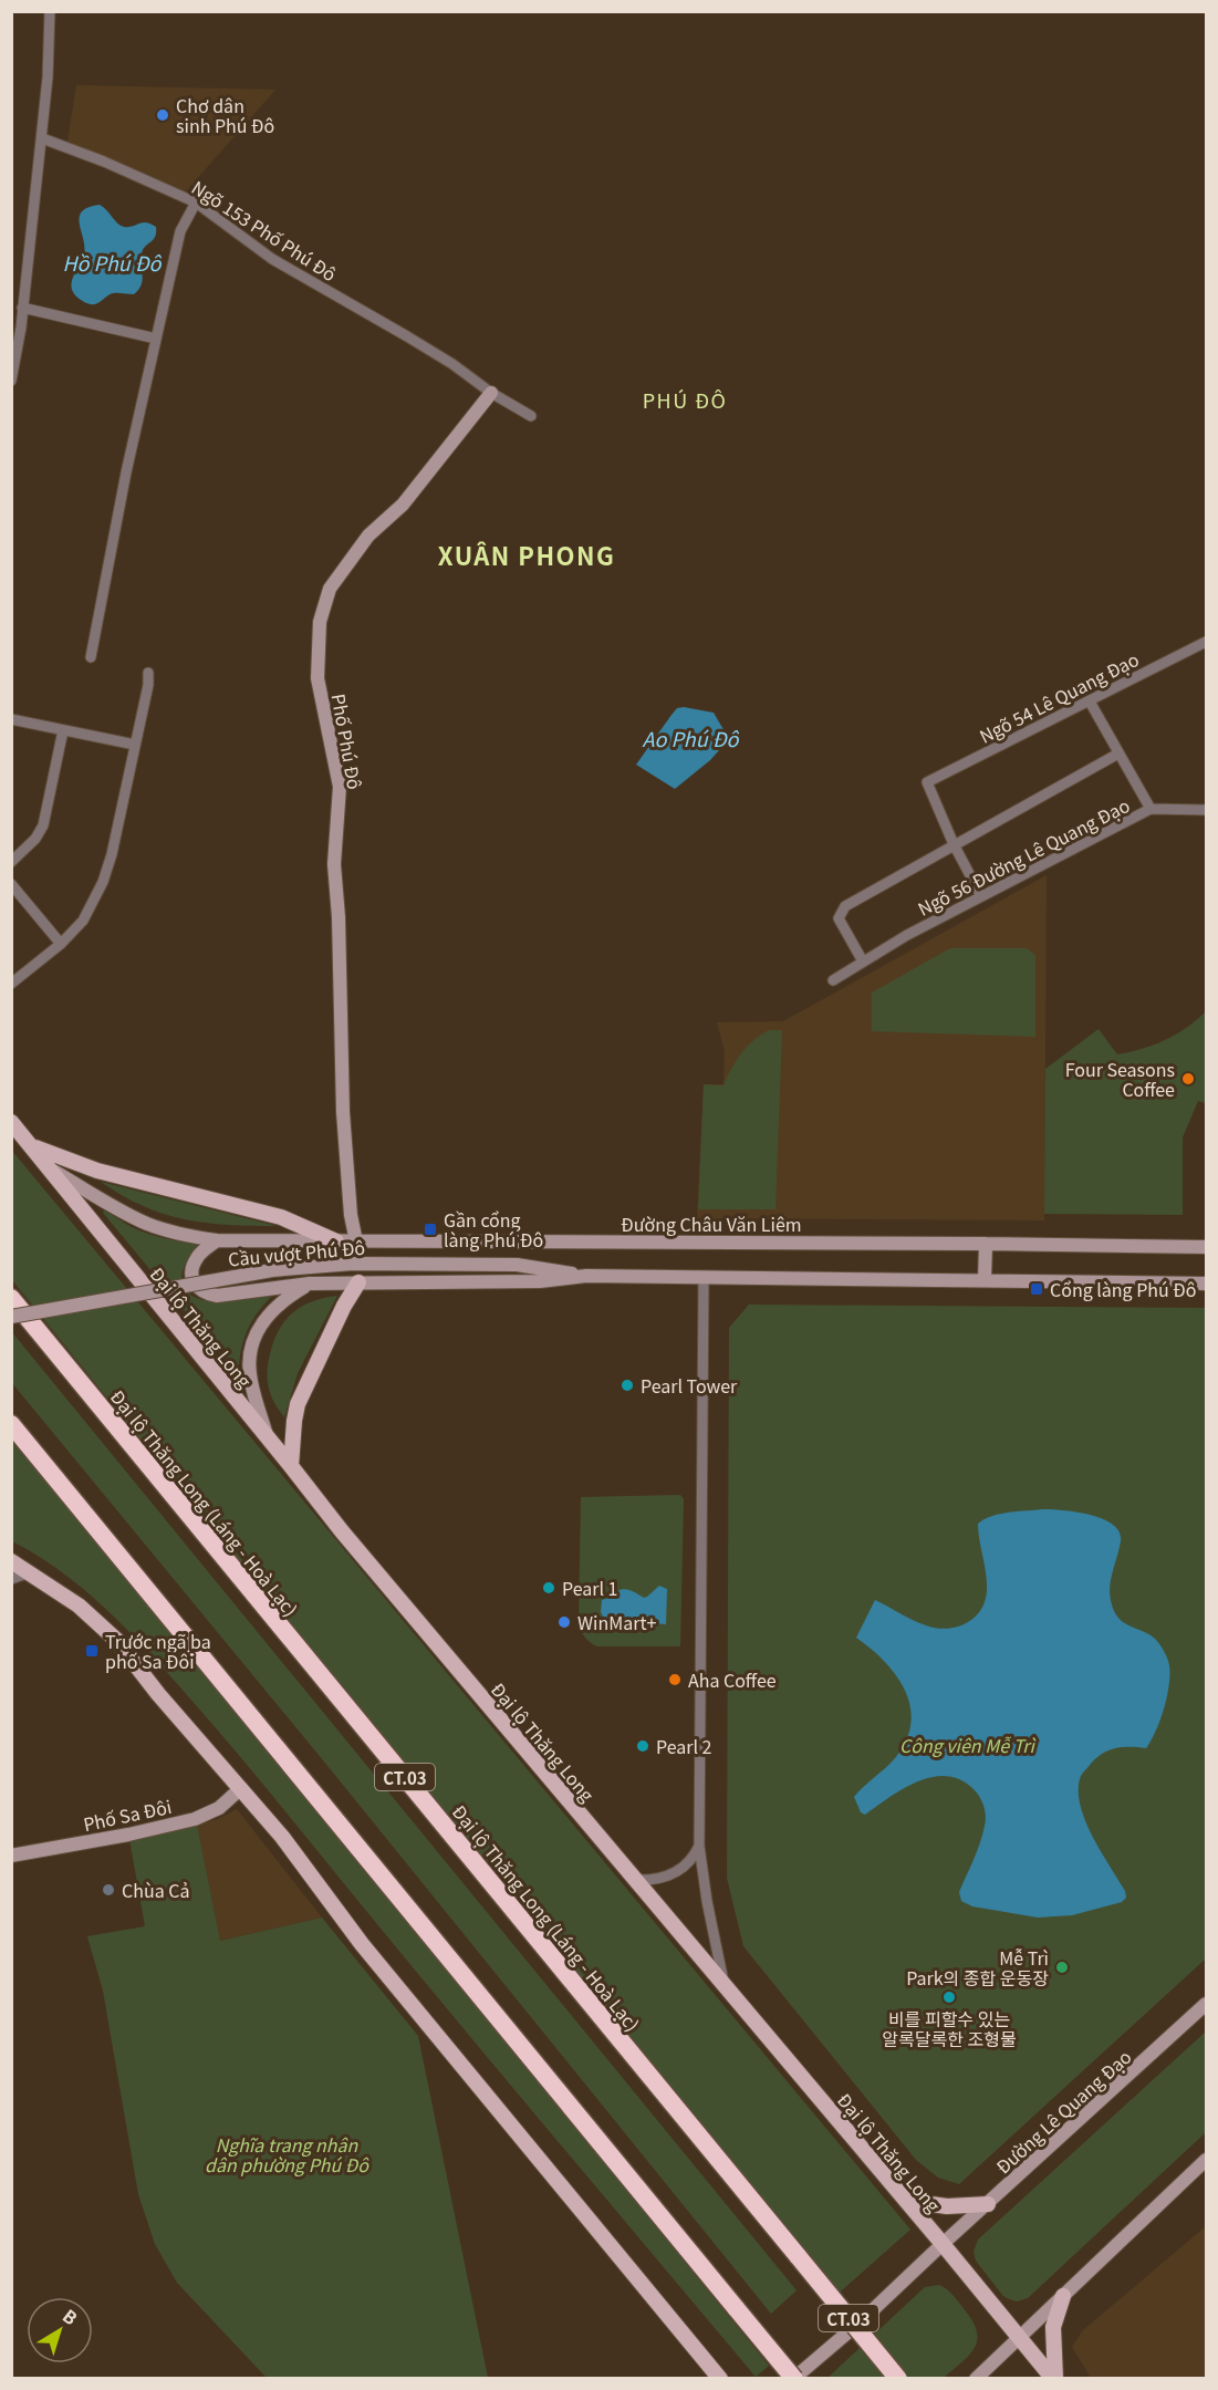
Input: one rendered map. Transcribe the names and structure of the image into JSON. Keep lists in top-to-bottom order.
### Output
{
  "streets": {
    "highway": ["Đại lộ Thăng Long (Láng - Hoà Lạc)", "CT.03"],
    "main road": [
      "Phố Phú Đô",
      "Đường Châu Văn Liêm",
      "Cầu vượt Phú Đô",
      "Đại lộ Thăng Long",
      "Phố Sa Đôi",
      "Đường Lê Quang Đạo"
    ],
    "street": ["Ngõ 153 Phố Phú Đô", "Ngõ 54 Lê Quang Đạo", "Ngõ 56 Đường Lê Quang Đạo"]
  },
  "crossings": [
    ["Ngõ 153 Phố Phú Đô", "Phố Phú Đô"],
    ["Phố Phú Đô", "Đường Châu Văn Liêm"],
    ["Đường Châu Văn Liêm", "Đại lộ Thăng Long"],
    ["Đại lộ Thăng Long", "Đường Lê Quang Đạo"]
  ],
  "districts": ["PHÚ ĐÔ", "XUÂN PHONG"],
  "water": ["Hồ Phú Đô", "Ao Phú Đô"],
  "parks": ["Công viên Mễ Trì", "Nghĩa trang nhân dân phường Phú Đô"],
  "places": {
    "other": [
      "Chợ dân sinh Phú Đô",
      "Four Seasons Coffee",
      "Pearl Tower",
      "Pearl 1",
      "WinMart+",
      "Aha Coffee",
      "Pearl 2",
      "Chùa Cả",
      "Mễ Trì Park의 종합 운동장",
      "비를 피할수 있는 알록달록한 조형물"
    ],
    "transit": ["Gần cổng làng Phú Đô", "Cổng làng Phú Đô", "Trước ngã ba phố Sa Đôi"]
  },
  "north": "top right"
}
